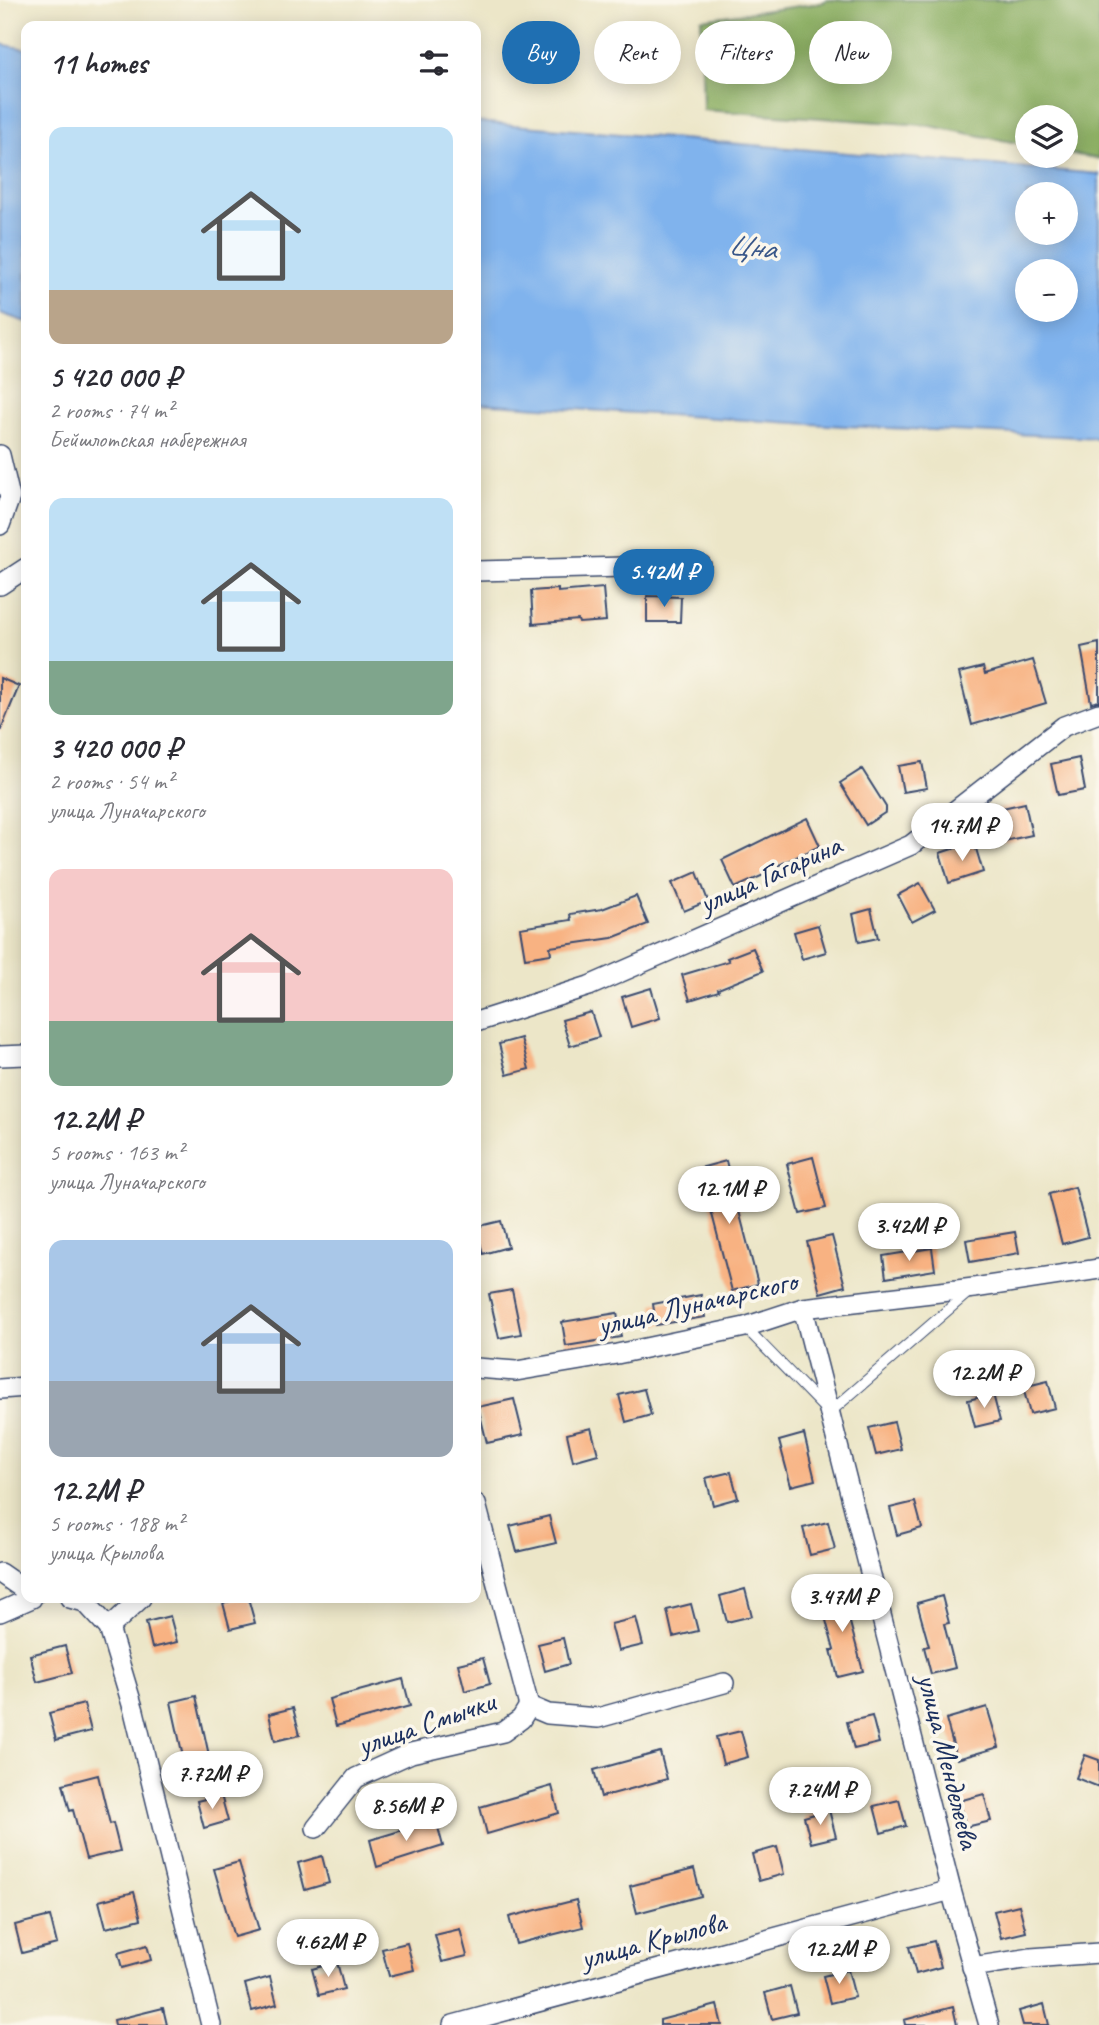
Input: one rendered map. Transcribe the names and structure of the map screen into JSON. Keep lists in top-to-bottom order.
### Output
{
  "streets": {
    "street": [
      "улица Гагарина",
      "улица Луначарского",
      "улица Смычки",
      "улица Менделеева",
      "улица Крылова"
    ]
  },
  "crossings": [
    ["улица Луначарского", "улица Менделеева"],
    ["улица Менделеева", "улица Крылова"]
  ],
  "water": ["Цна"],
  "page": {
    "chip": [
      "Buy",
      "Rent",
      "Filters",
      "New"
    ],
    "heading": "11 homes",
    "map_buttons": ["+", "−"],
    "list": [
      {
        "name": "5 420 000 ₽",
        "note": "2 rooms · 74 m² · Бейшлотская набережная"
      },
      {
        "name": "3 420 000 ₽",
        "note": "2 rooms · 54 m² · улица Луначарского"
      },
      {
        "name": "12.2M ₽",
        "note": "5 rooms · 163 m² · улица Луначарского"
      },
      {
        "name": "12.2M ₽",
        "note": "5 rooms · 188 m² · улица Крылова"
      }
    ],
    "price": [
      "5.42M ₽",
      "14.7M ₽",
      "12.1M ₽",
      "3.42M ₽",
      "12.2M ₽",
      "3.47M ₽",
      "7.72M ₽",
      "7.24M ₽",
      "8.56M ₽",
      "4.62M ₽",
      "12.2M ₽"
    ]
  }
}
